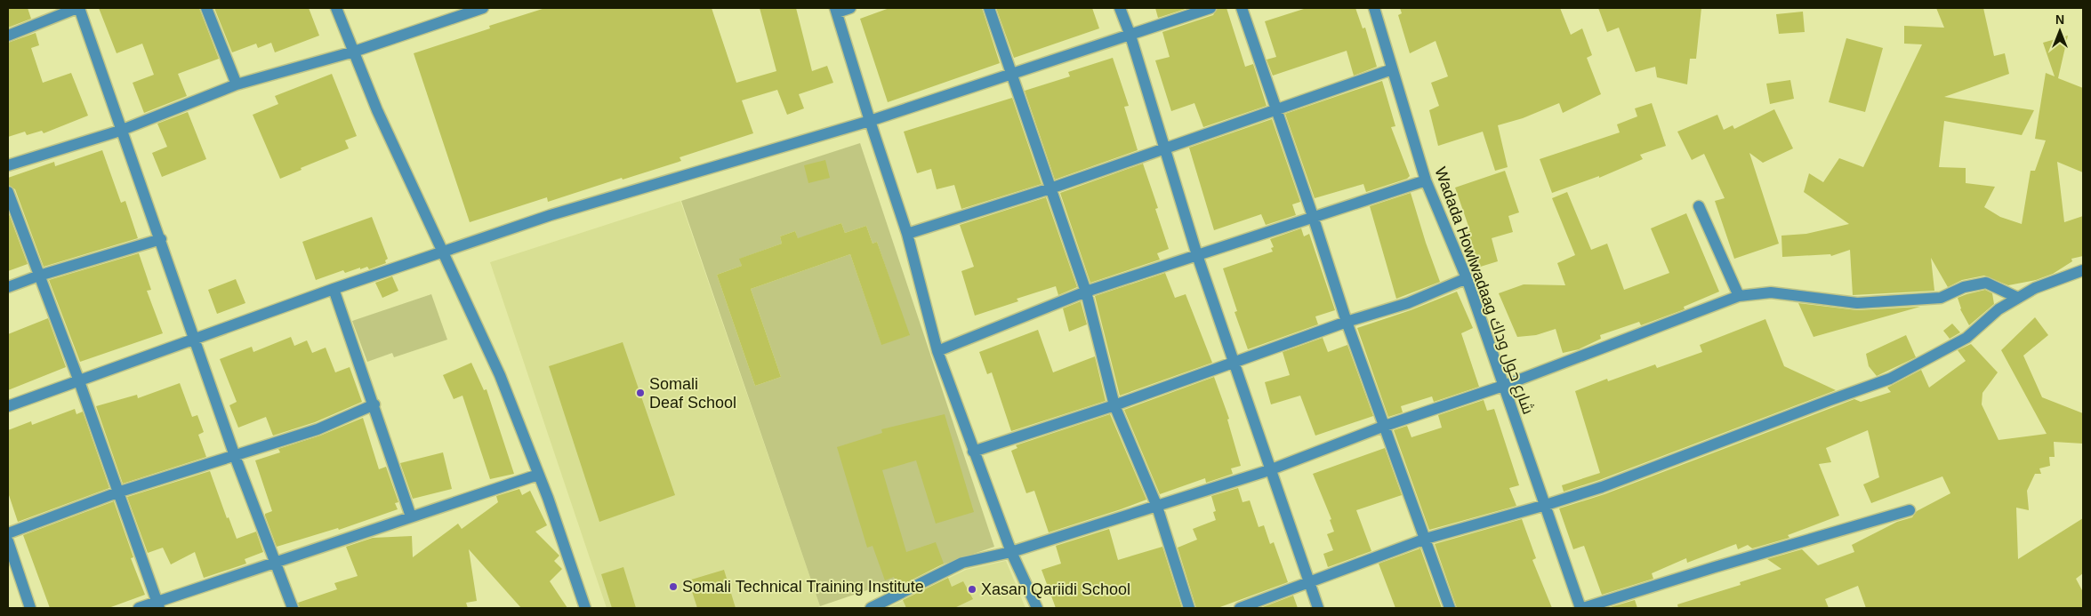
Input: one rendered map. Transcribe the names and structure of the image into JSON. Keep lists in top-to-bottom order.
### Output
{
  "streets": {
    "street": ["Wadada Howlwadaag شارع حول وداك"]
  },
  "places": ["Somali Deaf School", "Somali Technical Training Institute", "Xasan Qariidi School"],
  "north": "top"
}
